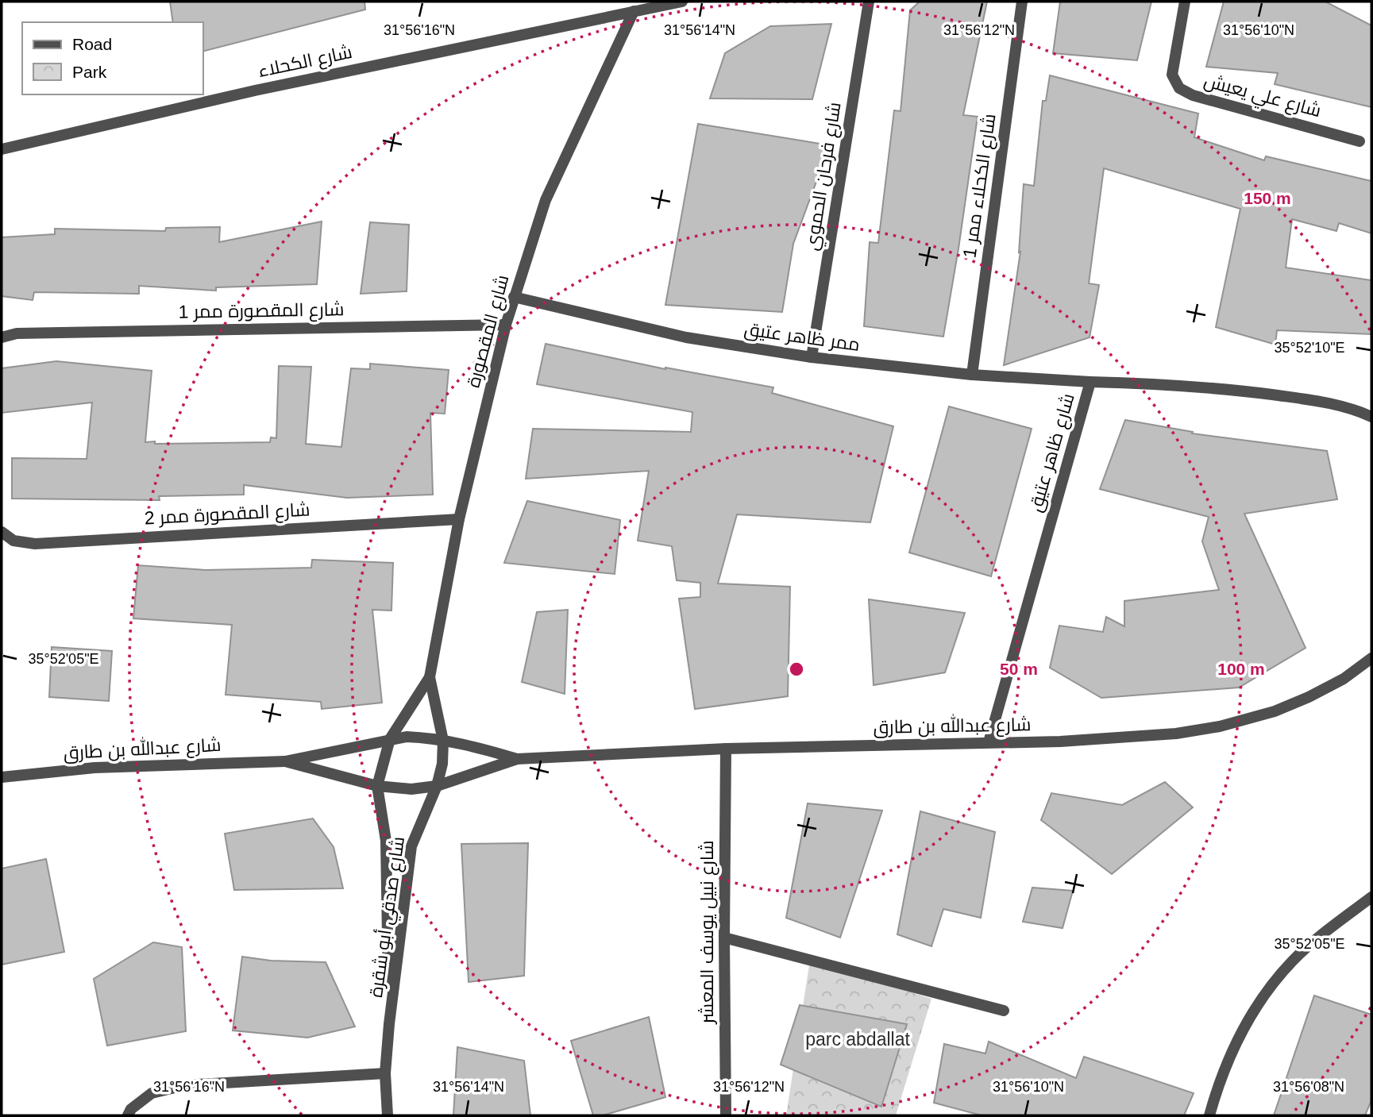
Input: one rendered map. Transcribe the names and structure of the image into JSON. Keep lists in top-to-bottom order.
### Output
{
  "streets": {
    "street": [
      "شارع الكحلاء",
      "شارع علي يعيش",
      "شارع فرحان الحموي",
      "شارع الكحلاء ممر 1",
      "شارع المقصورة ممر 1",
      "شارع المقصورة",
      "ممر ظاهر عتيق",
      "شارع ظاهر عتيق",
      "شارع المقصورة ممر 2",
      "شارع عبدالله بن طارق",
      "شارع صدقي أبو شقرة",
      "شارع نبيل يوسف المعشر"
    ]
  },
  "crossings": [
    ["شارع الكحلاء", "شارع المقصورة"],
    ["شارع فرحان الحموي", "ممر ظاهر عتيق"],
    ["شارع الكحلاء ممر 1", "ممر ظاهر عتيق"],
    ["شارع المقصورة ممر 1", "شارع المقصورة"],
    ["شارع المقصورة", "ممر ظاهر عتيق"],
    ["شارع المقصورة", "شارع المقصورة ممر 2"],
    ["شارع المقصورة", "شارع عبدالله بن طارق"],
    ["شارع المقصورة", "شارع صدقي أبو شقرة"],
    ["ممر ظاهر عتيق", "شارع ظاهر عتيق"],
    ["شارع ظاهر عتيق", "شارع عبدالله بن طارق"],
    ["شارع عبدالله بن طارق", "شارع صدقي أبو شقرة"],
    ["شارع عبدالله بن طارق", "شارع نبيل يوسف المعشر"]
  ],
  "parks": ["parc abdallat"],
  "legend": ["Road", "Park"],
  "coordinates": [
    "31°56'16\"N",
    "31°56'14\"N",
    "31°56'12\"N",
    "31°56'10\"N",
    "35°52'10\"E",
    "35°52'05\"E",
    "31°56'08\"N"
  ],
  "rings": ["150 m", "50 m", "100 m"]
}
